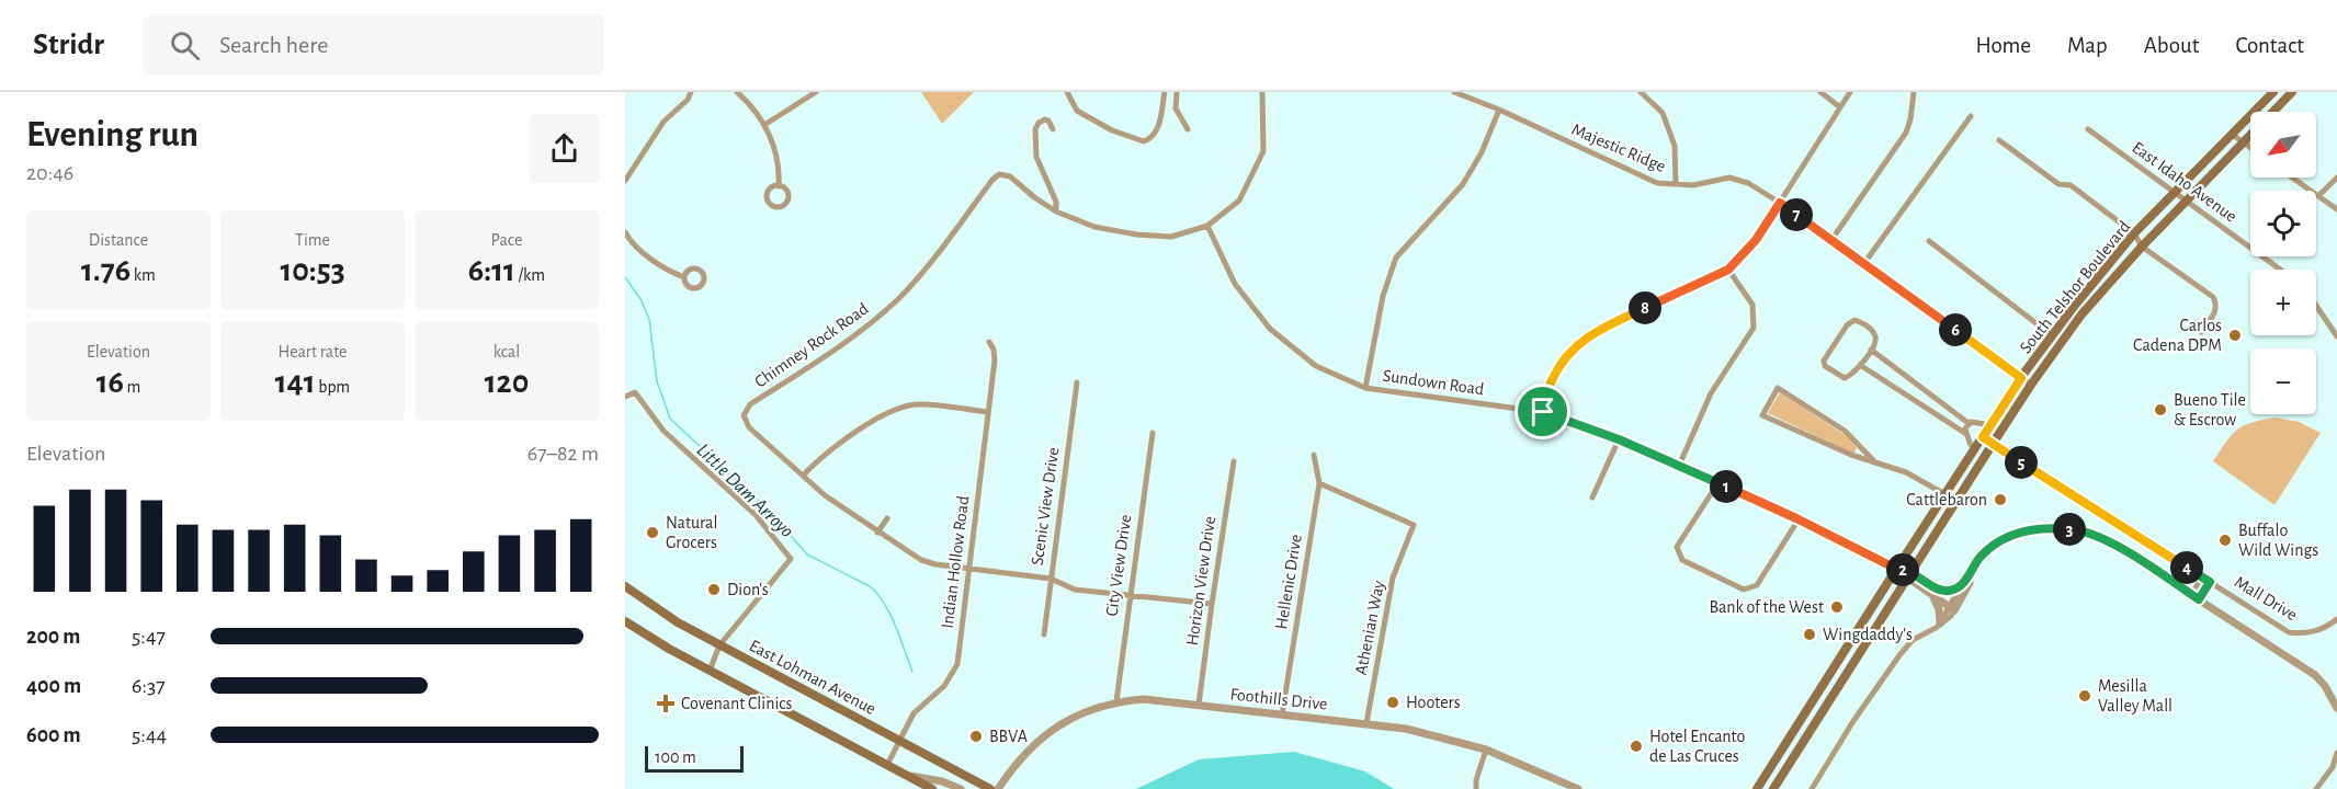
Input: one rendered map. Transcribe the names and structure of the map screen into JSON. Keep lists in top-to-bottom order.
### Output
{
  "streets": {
    "main road": ["South Telshor Boulevard", "East Lohman Avenue"],
    "street": [
      "Majestic Ridge",
      "East Idaho Avenue",
      "Chimney Rock Road",
      "Sundown Road",
      "Scenic View Drive",
      "Indian Hollow Road",
      "City View Drive",
      "Horizon View Drive",
      "Hellenic Drive",
      "Mall Drive",
      "Athenian Way",
      "Foothills Drive"
    ]
  },
  "crossings": [
    ["Majestic Ridge", "South Telshor Boulevard"],
    ["East Idaho Avenue", "South Telshor Boulevard"],
    ["South Telshor Boulevard", "Sundown Road"],
    ["South Telshor Boulevard", "Mall Drive"],
    ["Chimney Rock Road", "Scenic View Drive"],
    ["Chimney Rock Road", "Indian Hollow Road"],
    ["Chimney Rock Road", "City View Drive"],
    ["Chimney Rock Road", "Horizon View Drive"],
    ["Indian Hollow Road", "East Lohman Avenue"],
    ["City View Drive", "Foothills Drive"],
    ["Horizon View Drive", "Foothills Drive"],
    ["Hellenic Drive", "Athenian Way"],
    ["Hellenic Drive", "Foothills Drive"],
    ["Athenian Way", "Foothills Drive"]
  ],
  "water": ["Little Dam Arroyo"],
  "places": {
    "other": [
      "Carlos Cadena DPM",
      "Bueno Tile & Escrow",
      "Cattlebaron",
      "Natural Grocers",
      "Buffalo Wild Wings",
      "Dion's",
      "Bank of the West",
      "Wingdaddy's",
      "Mesilla Valley Mall",
      "Hooters",
      "BBVA",
      "Hotel Encanto de Las Cruces"
    ],
    "health": ["Covenant Clinics"]
  },
  "scale_bar": "100 m",
  "north": "bottom left",
  "page": {
    "header": "Stridr",
    "search": "Search here",
    "nav": [
      "Home",
      "Map",
      "About",
      "Contact"
    ],
    "heading": ["Evening run", "20:46"],
    "map_buttons": ["+", "−"],
    "pins": [
      "7",
      "8",
      "6",
      "5",
      "1",
      "3",
      "4",
      "2"
    ],
    "stats": [
      ["Distance", "1.76 km"],
      ["Time", "10:53"],
      ["Pace", "6:11 /km"],
      ["Elevation", "16 m"],
      ["Heart rate", "141 bpm"],
      ["kcal", "120"]
    ],
    "chart": ["Elevation", "67–82 m"],
    "list": [
      {
        "name": "200 m",
        "note": "5:47"
      },
      {
        "name": "400 m",
        "note": "6:37"
      },
      {
        "name": "600 m",
        "note": "5:44"
      }
    ],
    "scale": "100 m"
  }
}
